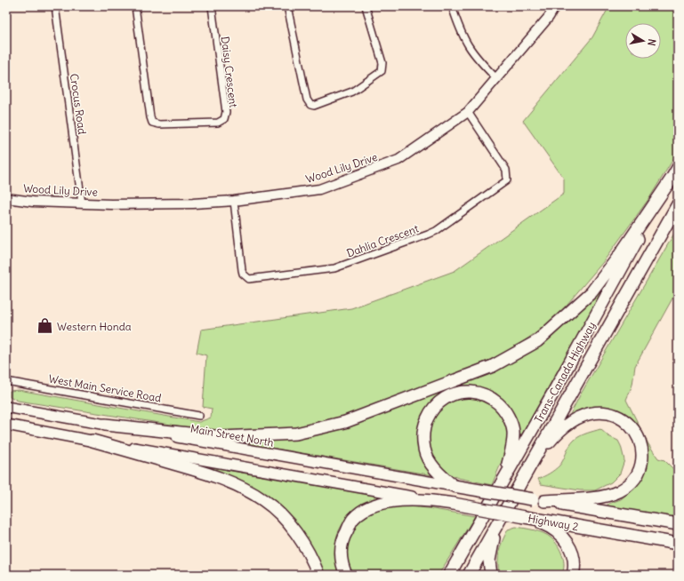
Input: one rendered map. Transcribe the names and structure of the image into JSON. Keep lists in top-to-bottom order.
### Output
{
  "streets": {
    "highway": ["Trans-Canada Highway", "Highway 2"],
    "main road": ["Main Street North"],
    "street": [
      "Daisy Crescent",
      "Crocus Road",
      "Wood Lily Drive",
      "Dahlia Crescent",
      "West Main Service Road"
    ]
  },
  "crossings": [
    ["Crocus Road", "Wood Lily Drive"],
    ["Wood Lily Drive", "Dahlia Crescent"],
    ["Main Street North", "Highway 2"]
  ],
  "places": {
    "shop": ["Western Honda"]
  },
  "north": "right"
}
